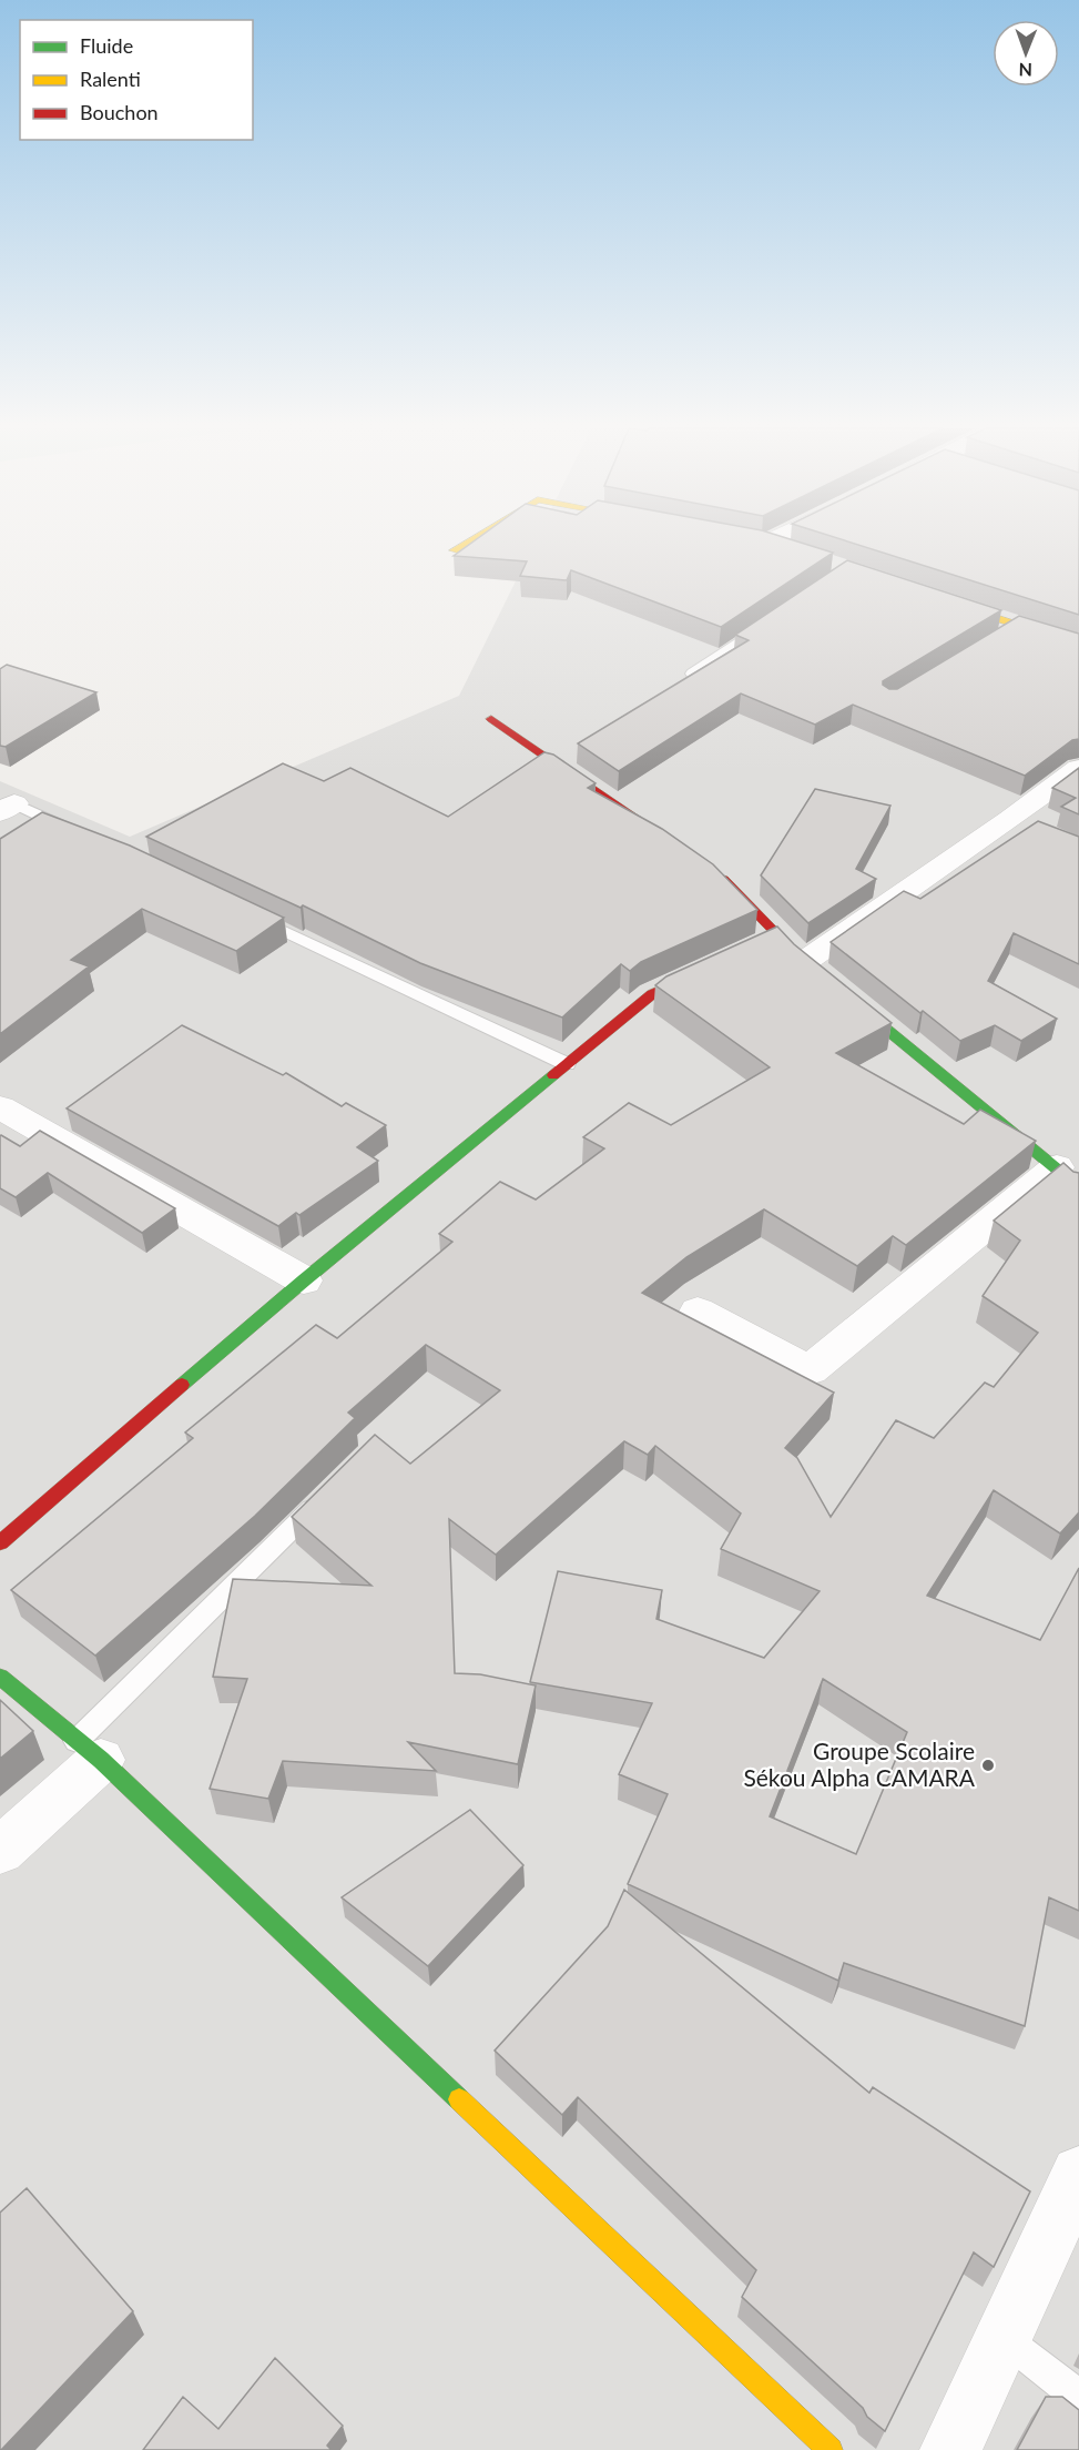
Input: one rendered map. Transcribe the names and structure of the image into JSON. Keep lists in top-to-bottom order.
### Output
{
  "places": ["Groupe Scolaire Sékou Alpha CAMARA"],
  "legend": ["Fluide", "Ralenti", "Bouchon"],
  "north": "bottom"
}
